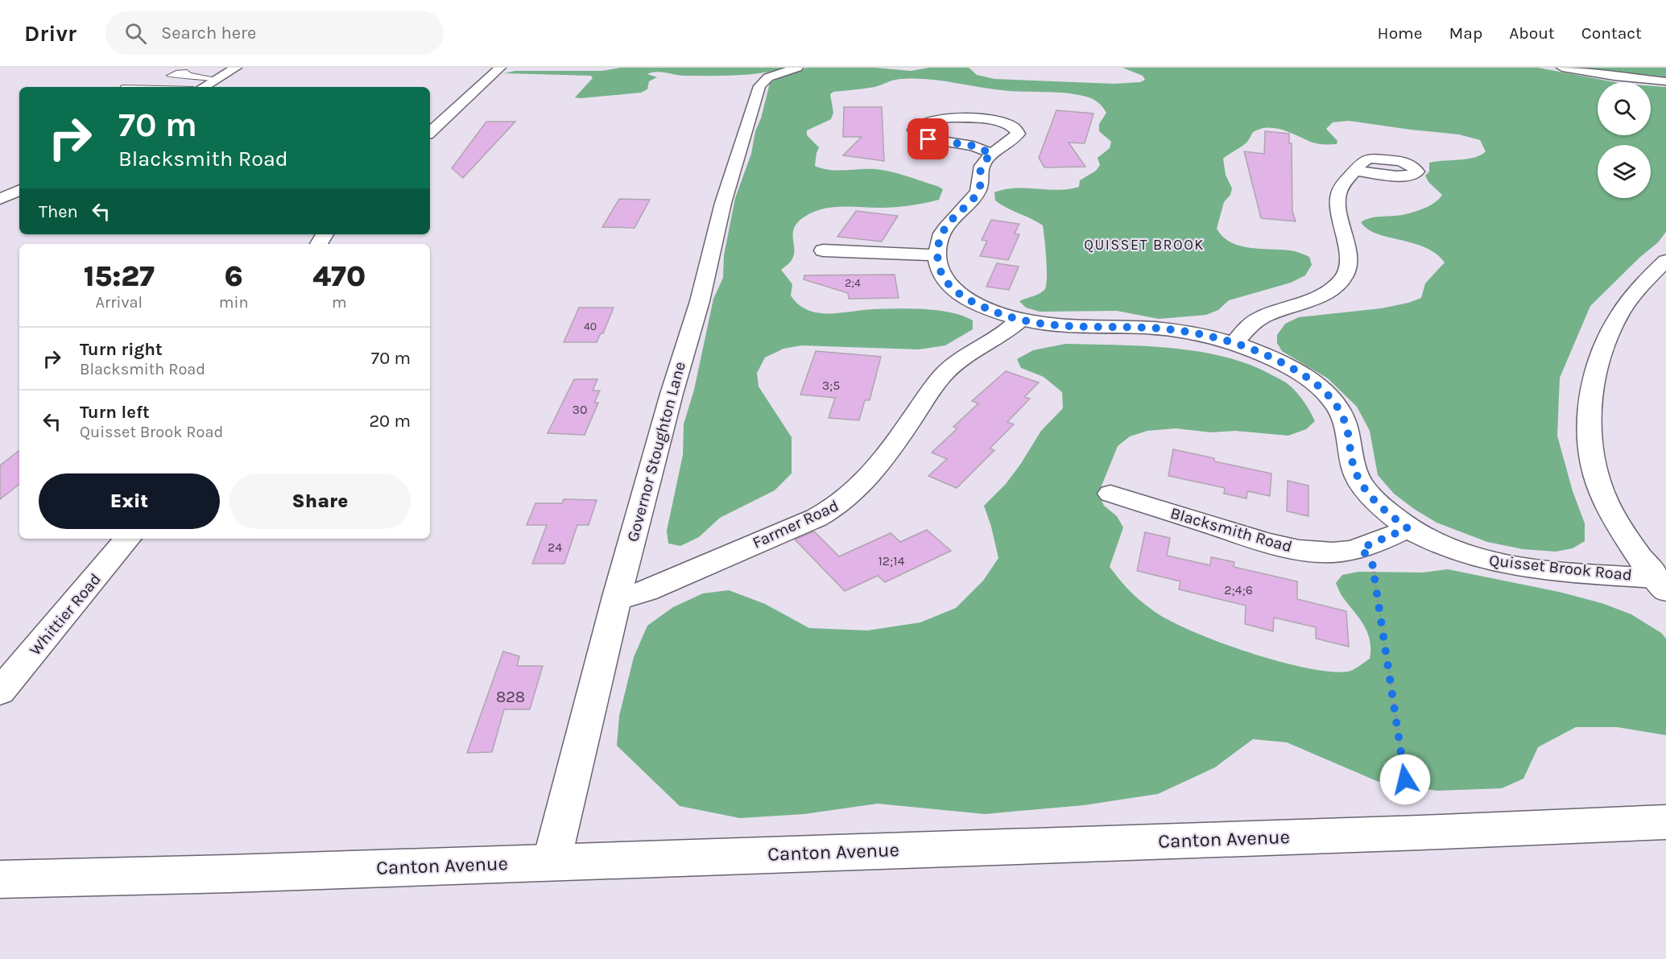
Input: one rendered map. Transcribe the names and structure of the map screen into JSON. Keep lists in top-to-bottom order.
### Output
{
  "streets": {
    "street": [
      "Governor Stoughton Lane",
      "Farmer Road",
      "Blacksmith Road",
      "Quisset Brook Road",
      "Whittier Road",
      "Canton Avenue"
    ]
  },
  "crossings": [
    ["Governor Stoughton Lane", "Farmer Road"],
    ["Governor Stoughton Lane", "Canton Avenue"],
    ["Farmer Road", "Quisset Brook Road"],
    ["Blacksmith Road", "Quisset Brook Road"]
  ],
  "districts": ["QUISSET BROOK"],
  "house_numbers": [
    "2;4",
    "40",
    "3;5",
    "30",
    "24",
    "12;14",
    "2;4;6",
    "828"
  ],
  "page": {
    "header": "Drivr",
    "search": "Search here",
    "nav": [
      "Home",
      "Map",
      "About",
      "Contact"
    ],
    "turn": ["70 m", "Blacksmith Road"],
    "then": "Then",
    "eta": [
      "15:27",
      "Arrival",
      "6",
      "min",
      "470",
      "m"
    ],
    "list": [
      {
        "name": "Turn right",
        "note": "Blacksmith Road",
        "value": "70 m"
      },
      {
        "name": "Turn left",
        "note": "Quisset Brook Road",
        "value": "20 m"
      }
    ],
    "buttons": ["Exit", "Share"]
  }
}
